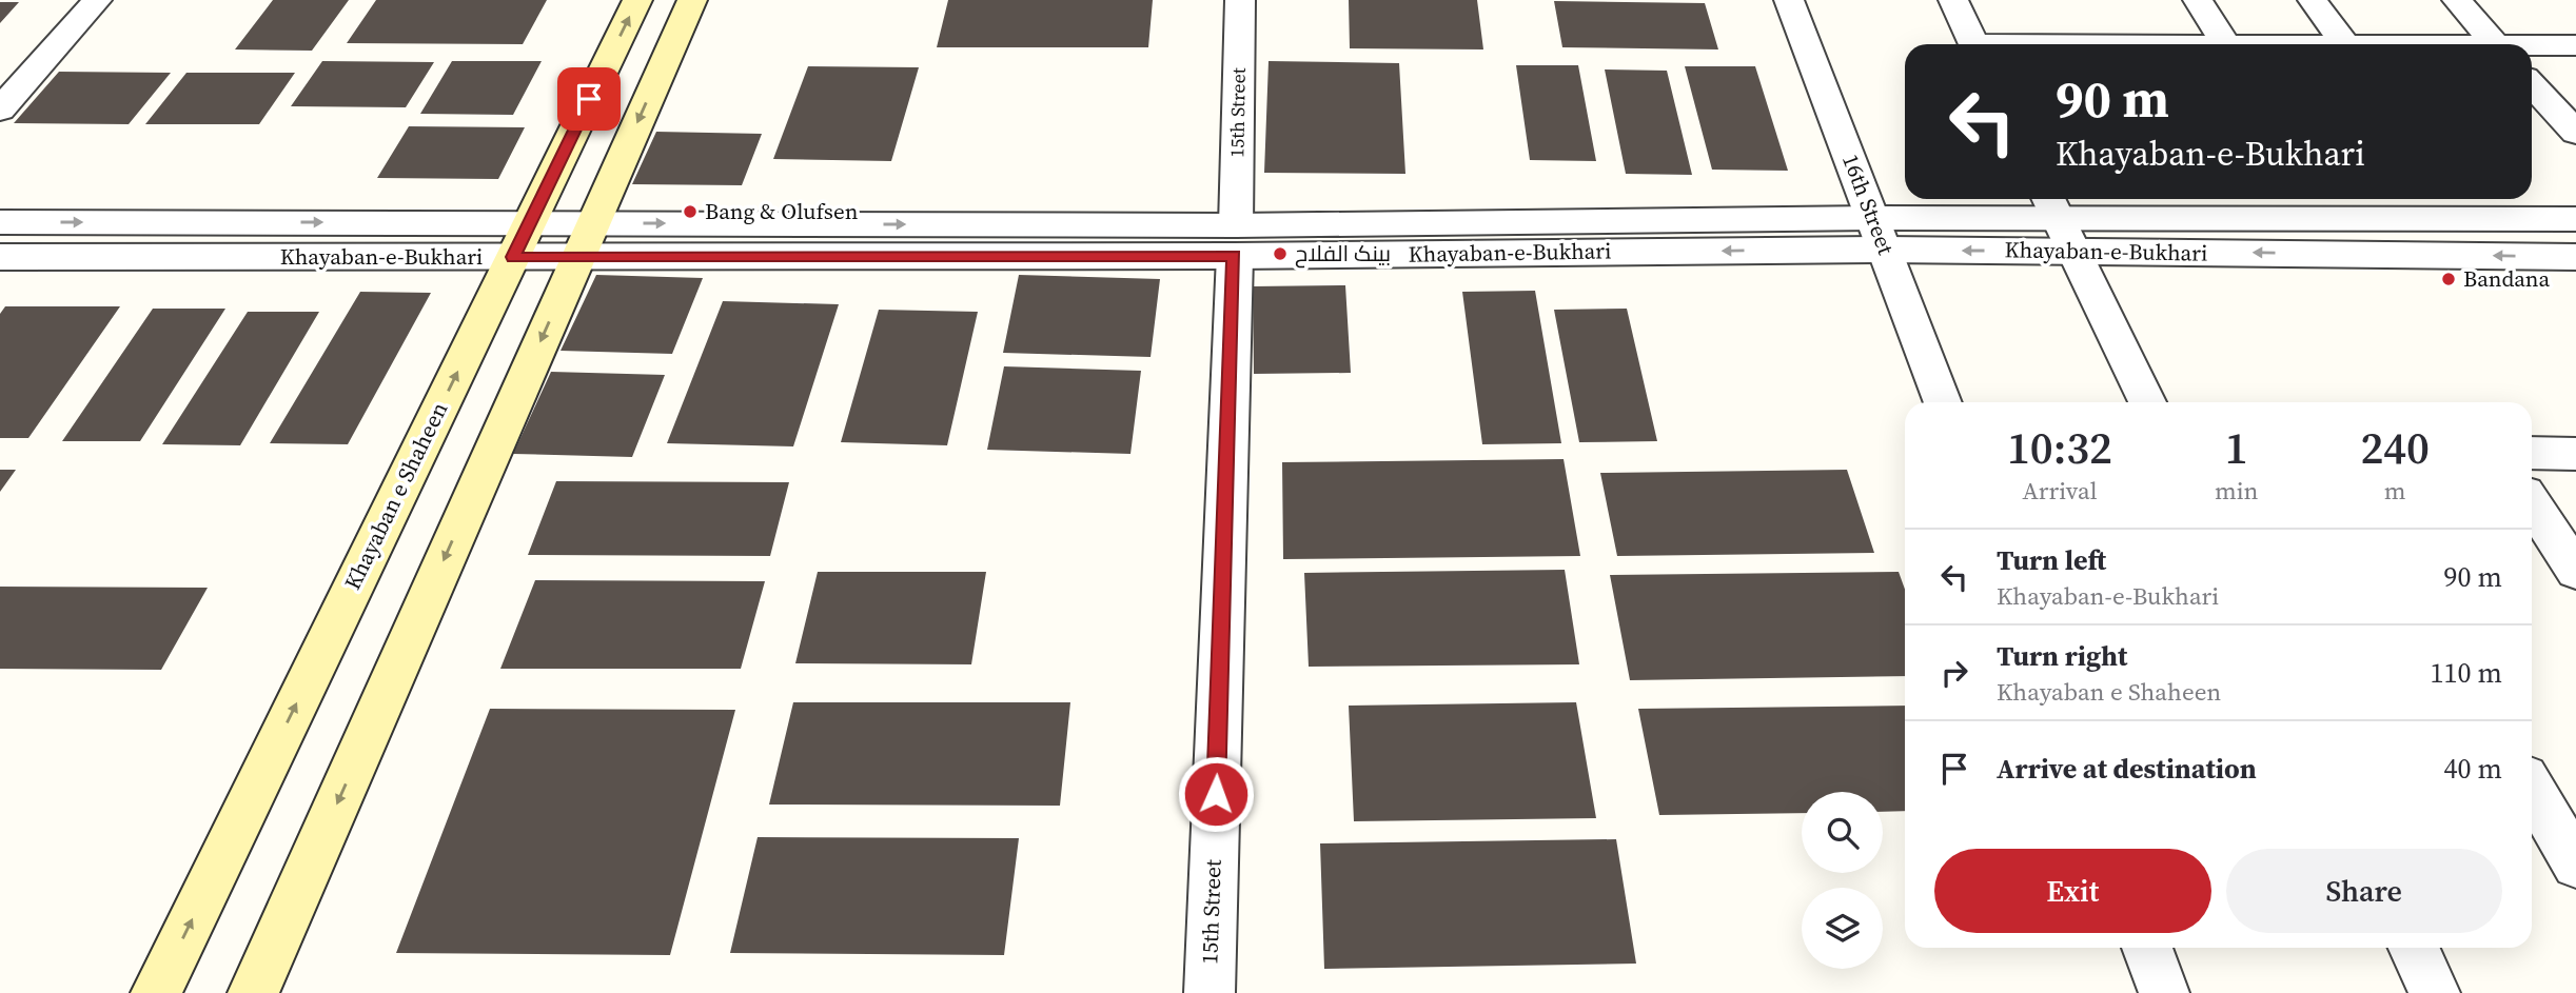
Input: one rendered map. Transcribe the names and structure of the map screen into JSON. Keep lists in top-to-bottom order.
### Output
{
  "streets": {
    "main road": ["Khayaban e Shaheen"],
    "street": ["15th Street", "16th Street", "Khayaban-e-Bukhari"]
  },
  "crossings": [
    ["15th Street", "Khayaban-e-Bukhari"],
    ["16th Street", "Khayaban-e-Bukhari"],
    ["Khayaban-e-Bukhari", "Khayaban e Shaheen"]
  ],
  "places": ["Bang & Olufsen", "بینک الفلاح", "Bandana"],
  "page": {
    "turn": ["90 m", "Khayaban-e-Bukhari"],
    "eta": [
      "10:32",
      "Arrival",
      "1",
      "min",
      "240",
      "m"
    ],
    "list": [
      {
        "name": "Turn left",
        "note": "Khayaban-e-Bukhari",
        "value": "90 m"
      },
      {
        "name": "Turn right",
        "note": "Khayaban e Shaheen",
        "value": "110 m"
      },
      {
        "name": "Arrive at destination",
        "value": "40 m"
      }
    ],
    "buttons": ["Exit", "Share"]
  }
}
